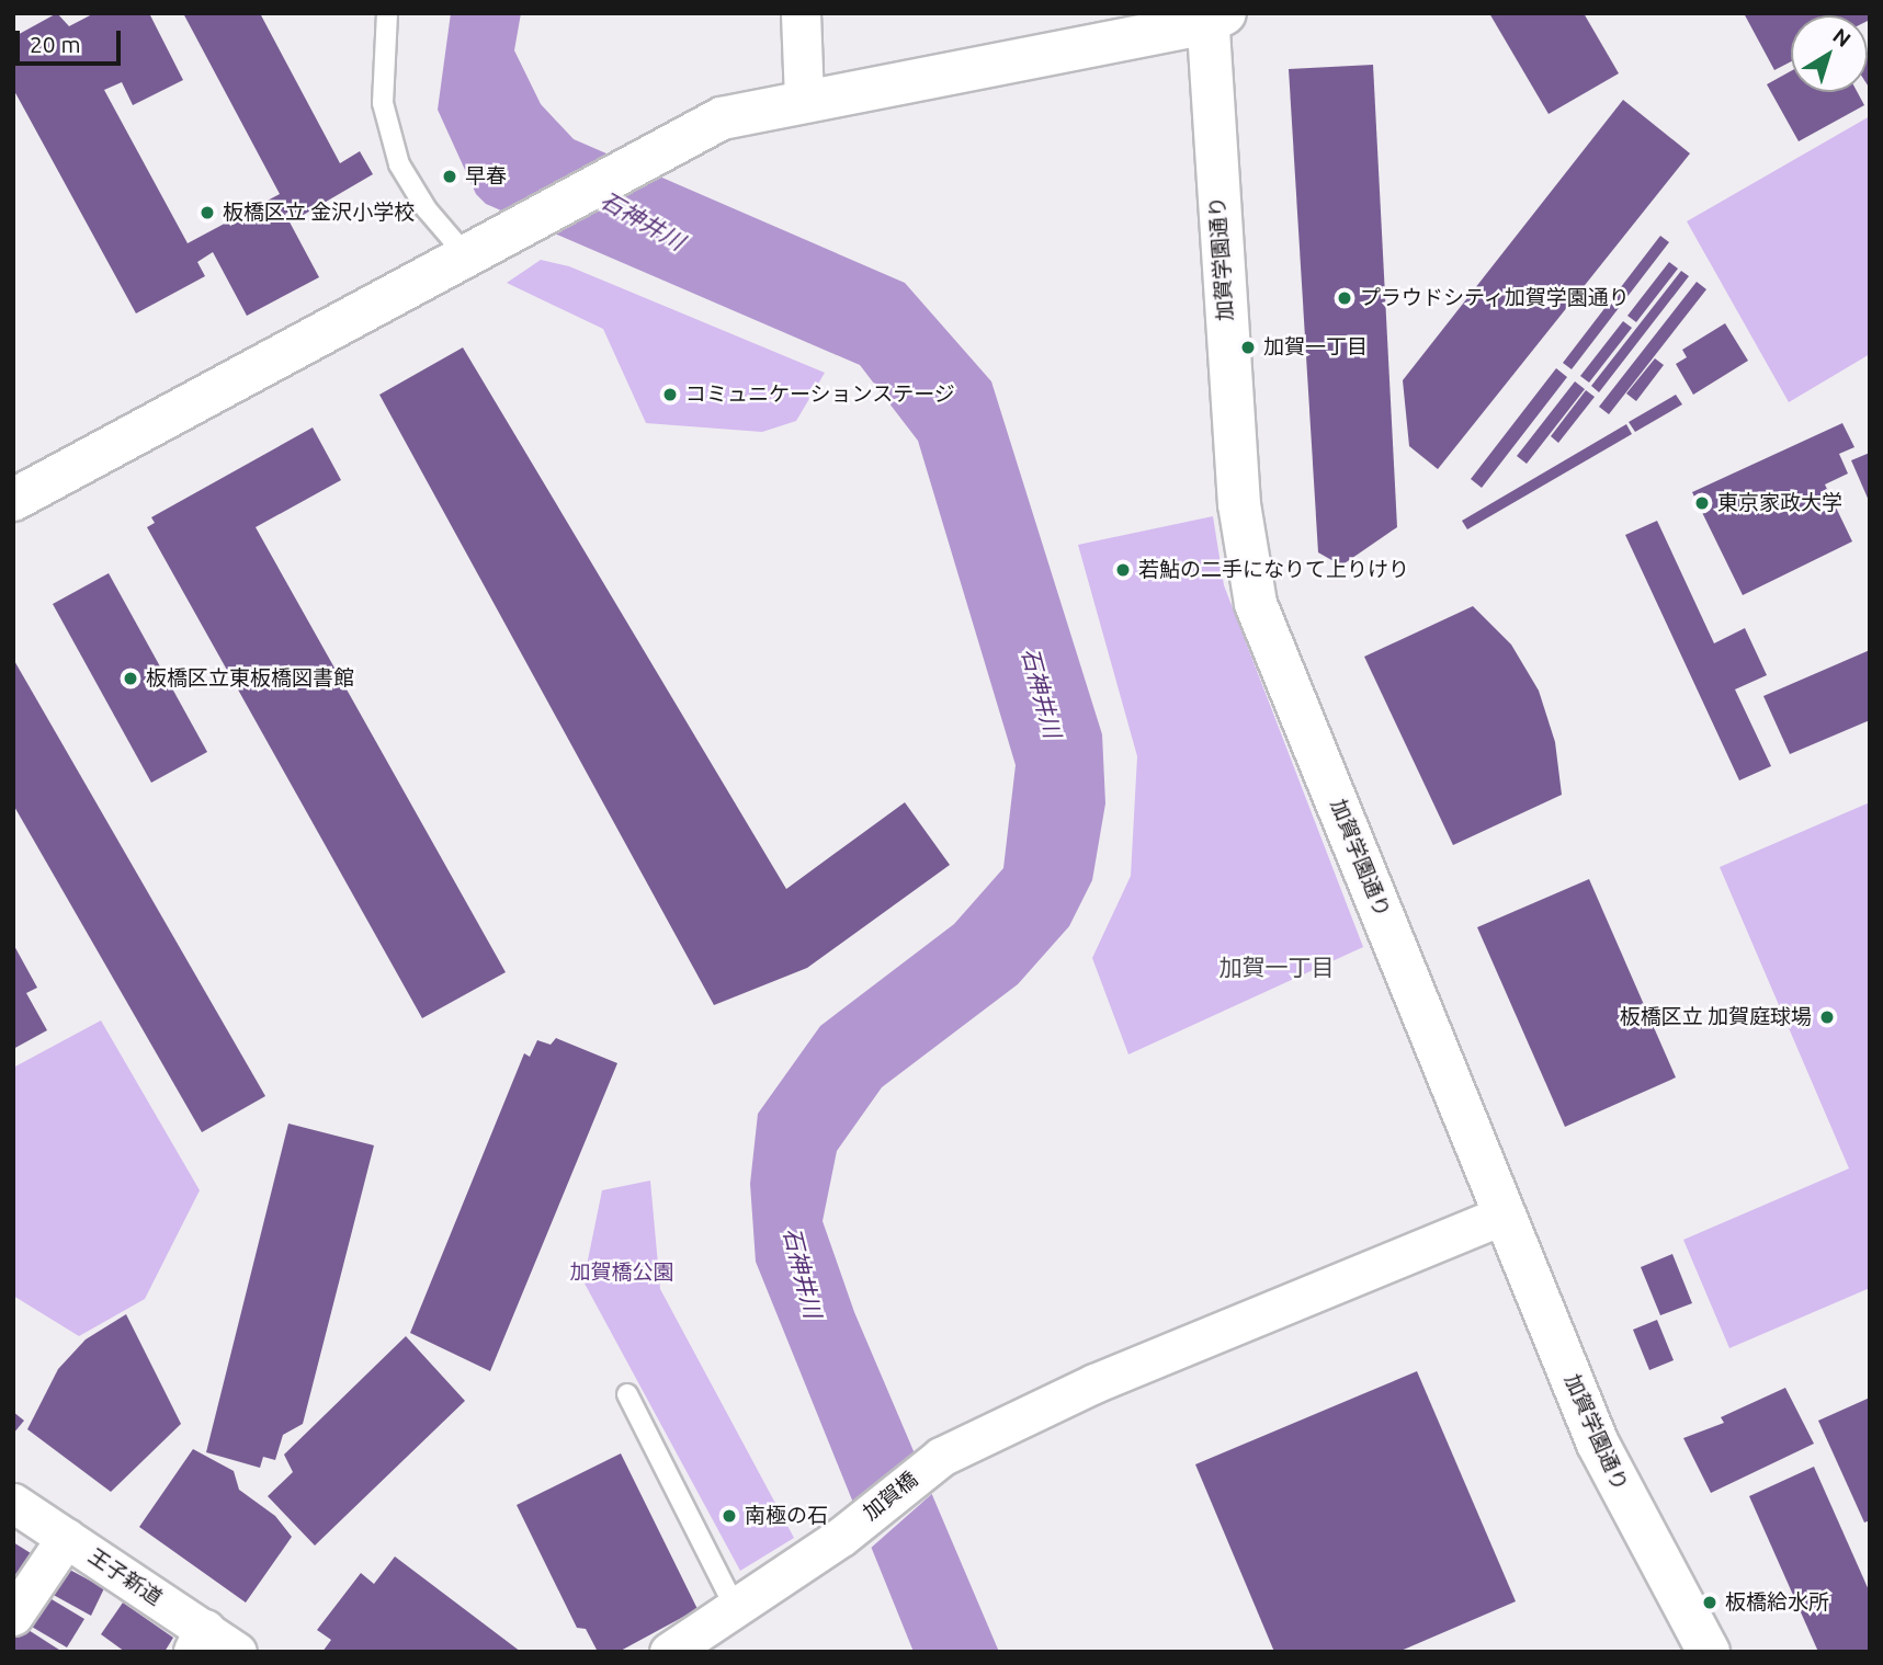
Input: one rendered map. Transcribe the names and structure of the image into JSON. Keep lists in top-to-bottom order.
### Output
{
  "streets": {
    "street": ["加賀学園通り", "加賀橋", "王子新道"]
  },
  "crossings": [
    ["加賀学園通り", "加賀橋"]
  ],
  "districts": ["加賀一丁目"],
  "water": ["石神井川"],
  "parks": ["加賀橋公園"],
  "places": [
    "早春",
    "板橋区立 金沢小学校",
    "プラウドシティ加賀学園通り",
    "加賀一丁目",
    "コミュニケーションステージ",
    "東京家政大学",
    "若鮎の二手になりて上りけり",
    "板橋区立東板橋図書館",
    "板橋区立 加賀庭球場",
    "南極の石",
    "板橋給水所"
  ],
  "scale_bar": "20 m",
  "north": "top right"
}
